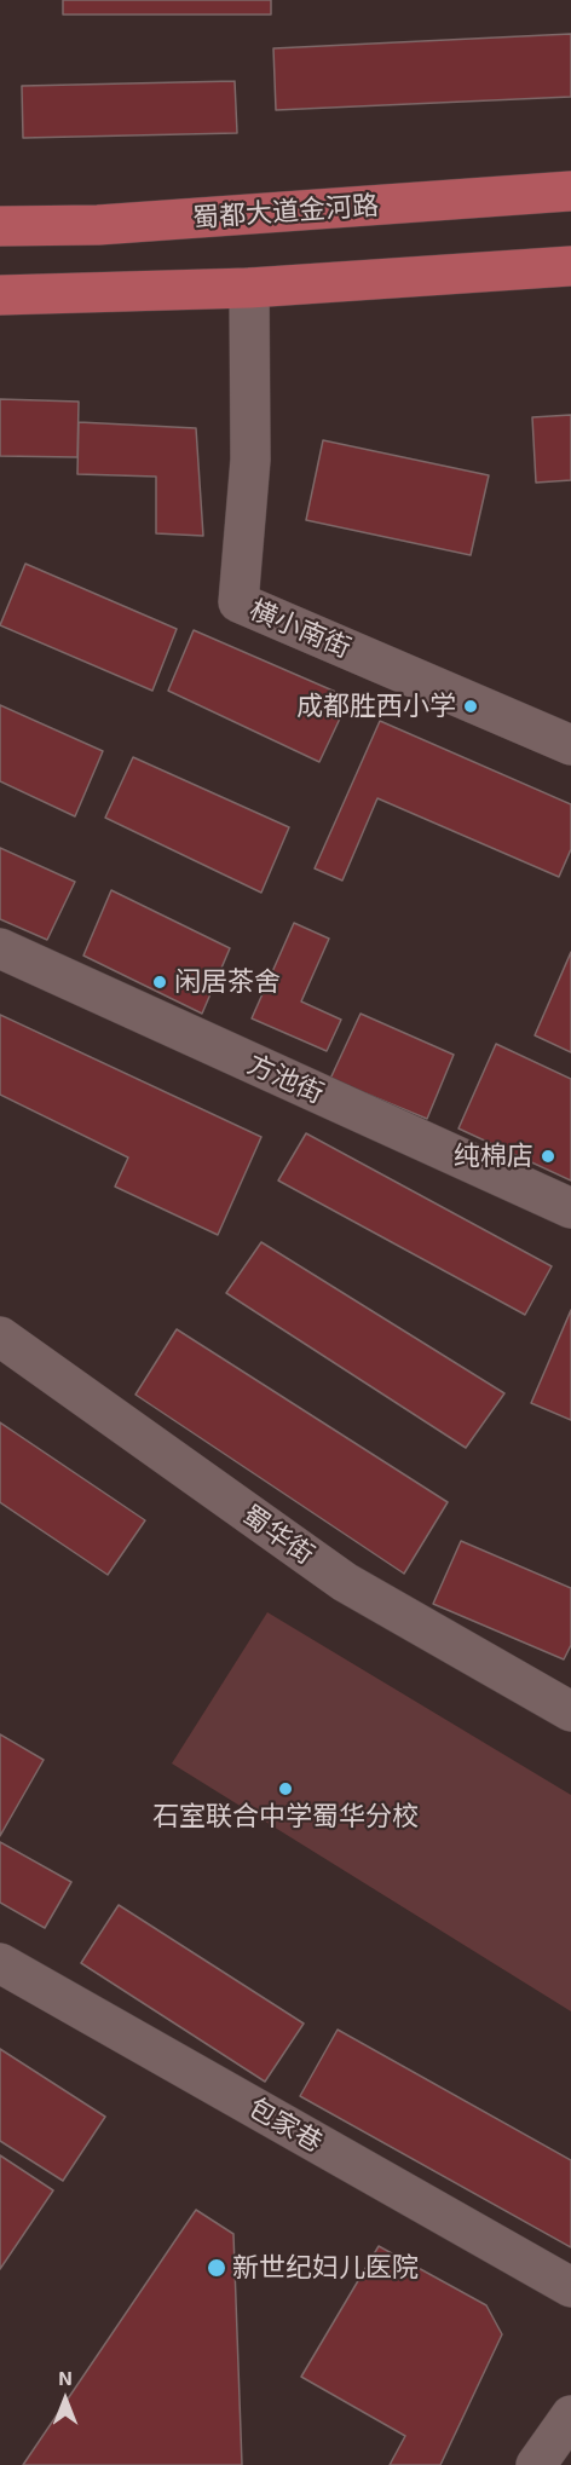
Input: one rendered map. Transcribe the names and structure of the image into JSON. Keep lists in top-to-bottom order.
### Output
{
  "streets": {
    "main road": ["蜀都大道金河路"],
    "street": [
      "横小南街",
      "方池街",
      "蜀华街",
      "包家巷"
    ]
  },
  "places": [
    "成都胜西小学",
    "闲居茶舍",
    "纯棉店",
    "石室联合中学蜀华分校",
    "新世纪妇儿医院"
  ],
  "north": "top"
}
